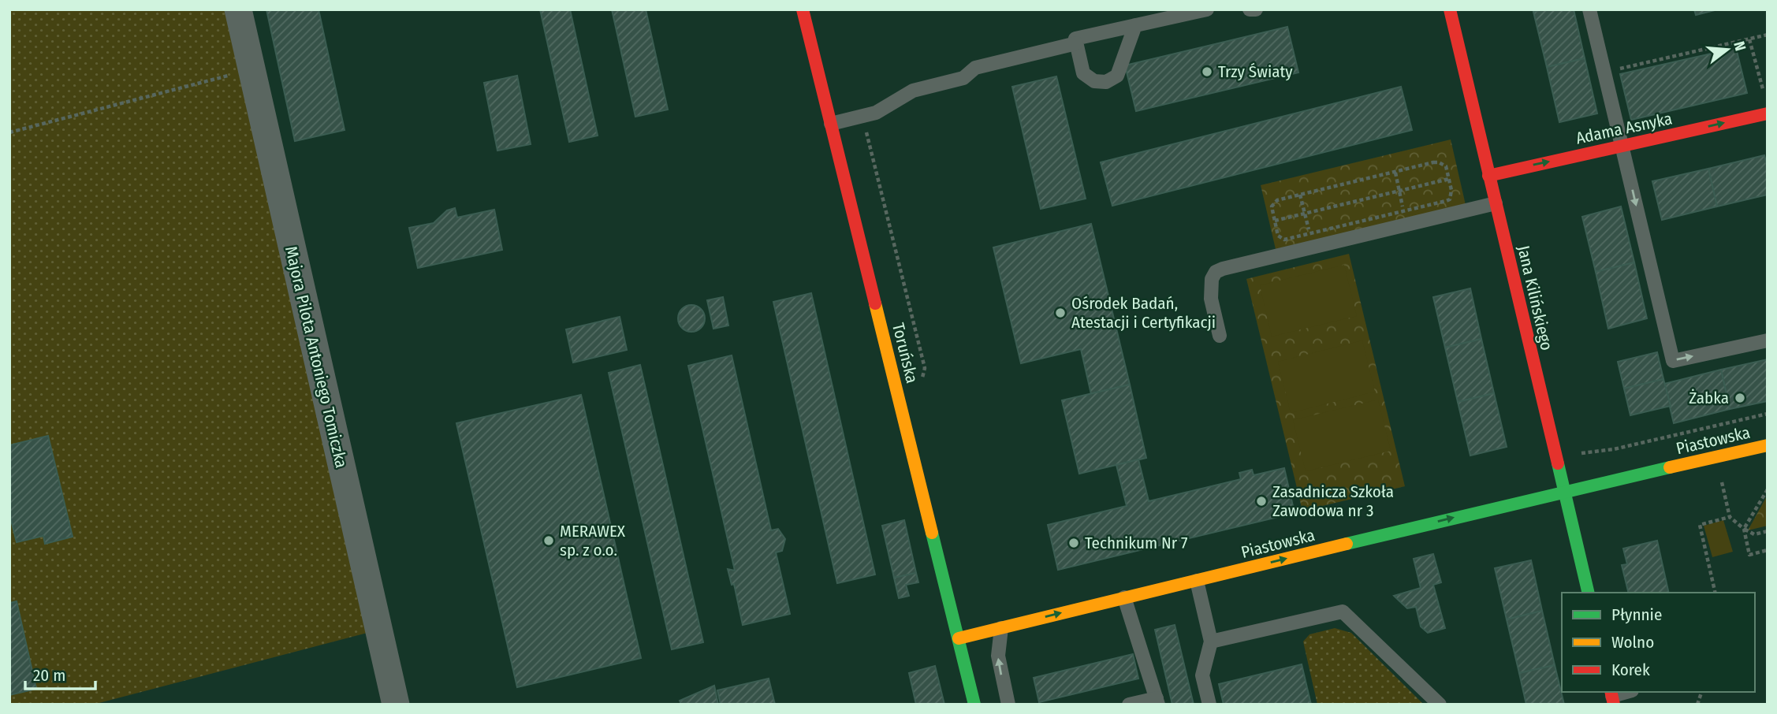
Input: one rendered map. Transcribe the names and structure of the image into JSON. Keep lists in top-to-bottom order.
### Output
{
  "streets": {
    "street": [
      "Adama Asnyka",
      "Jana Kilińskiego",
      "Toruńska",
      "Majora Pilota Antoniego Tomiczka",
      "Piastowska"
    ]
  },
  "crossings": [
    ["Adama Asnyka", "Jana Kilińskiego"],
    ["Jana Kilińskiego", "Piastowska"],
    ["Toruńska", "Piastowska"]
  ],
  "one_way": ["Adama Asnyka", "Piastowska"],
  "places": [
    "Trzy Światy",
    "Ośrodek Badań, Atestacji i Certyfikacji",
    "Żabka",
    "Zasadnicza Szkoła Zawodowa nr 3",
    "MERAWEX sp. z o.o.",
    "Technikum Nr 7"
  ],
  "legend": ["Płynnie", "Wolno", "Korek"],
  "scale_bar": "20 m",
  "north": "right"
}
